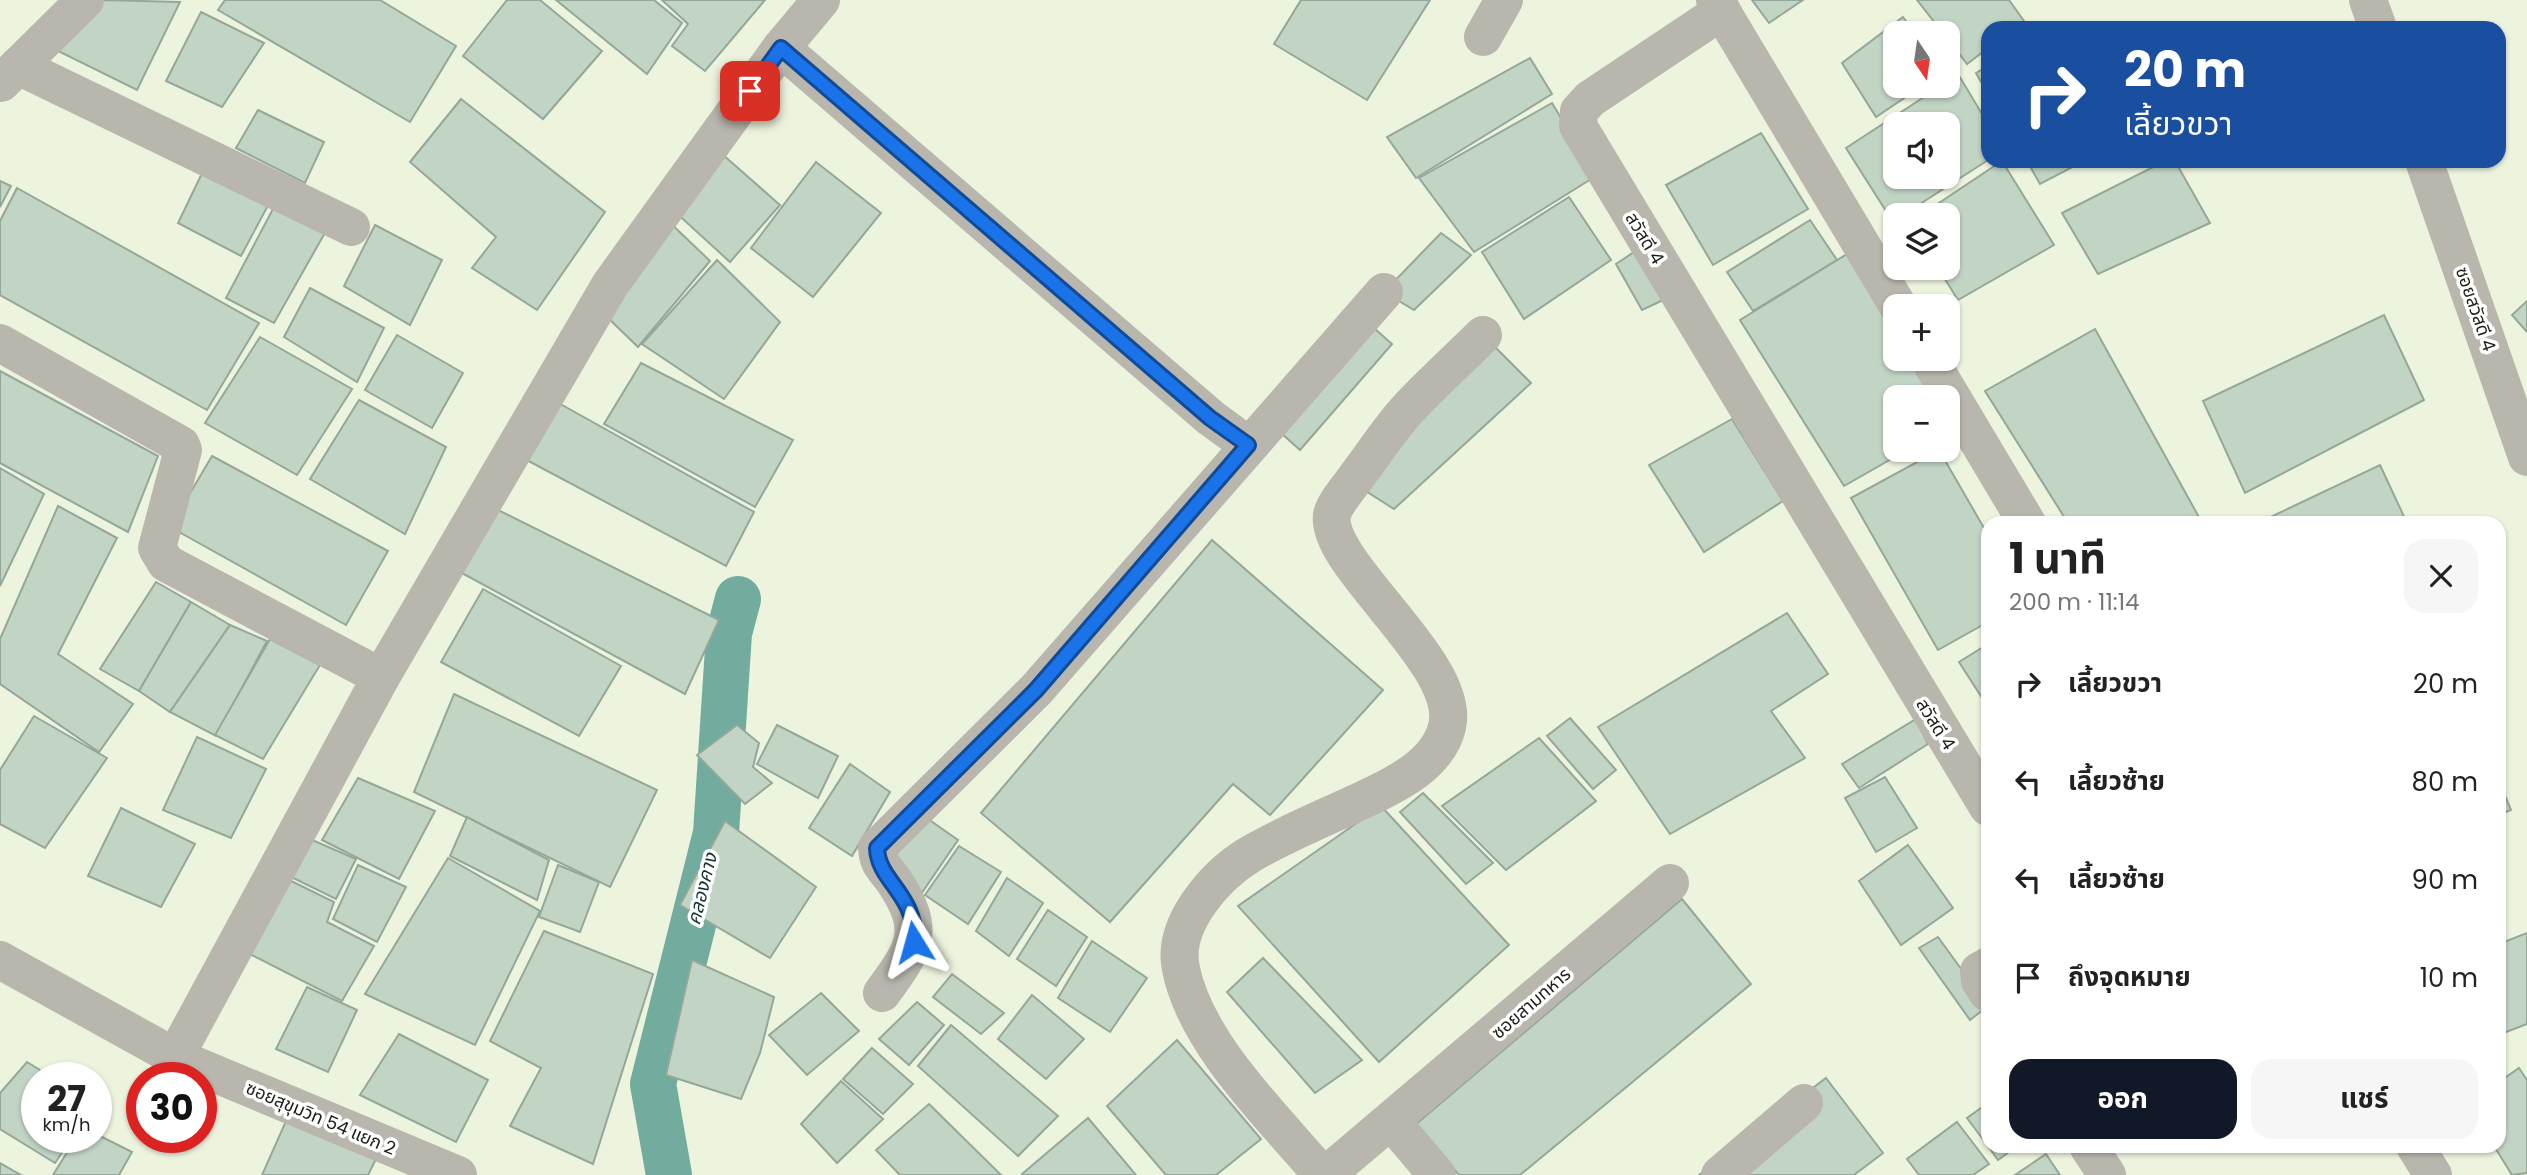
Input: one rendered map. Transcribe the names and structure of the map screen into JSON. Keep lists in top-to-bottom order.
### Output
{
  "streets": {
    "street": [
      "สวัสดี 4",
      "ซอยสวัสดี 4",
      "ซอยสามทหาร",
      "ซอยสุขุมวิท 54 แยก 2"
    ]
  },
  "water": ["คลองคาง"],
  "north": "bottom",
  "page": {
    "map_buttons": ["+", "−"],
    "turn": ["20 m", "เลี้ยวขวา"],
    "heading": ["1 นาที", "200 m · 11:14"],
    "list": [
      {
        "name": "เลี้ยวขวา",
        "value": "20 m"
      },
      {
        "name": "เลี้ยวซ้าย",
        "value": "80 m"
      },
      {
        "name": "เลี้ยวซ้าย",
        "value": "90 m"
      },
      {
        "name": "ถึงจุดหมาย",
        "value": "10 m"
      }
    ],
    "buttons": ["ออก", "แชร์"],
    "speed": "27 km/h",
    "limit": "30"
  }
}
